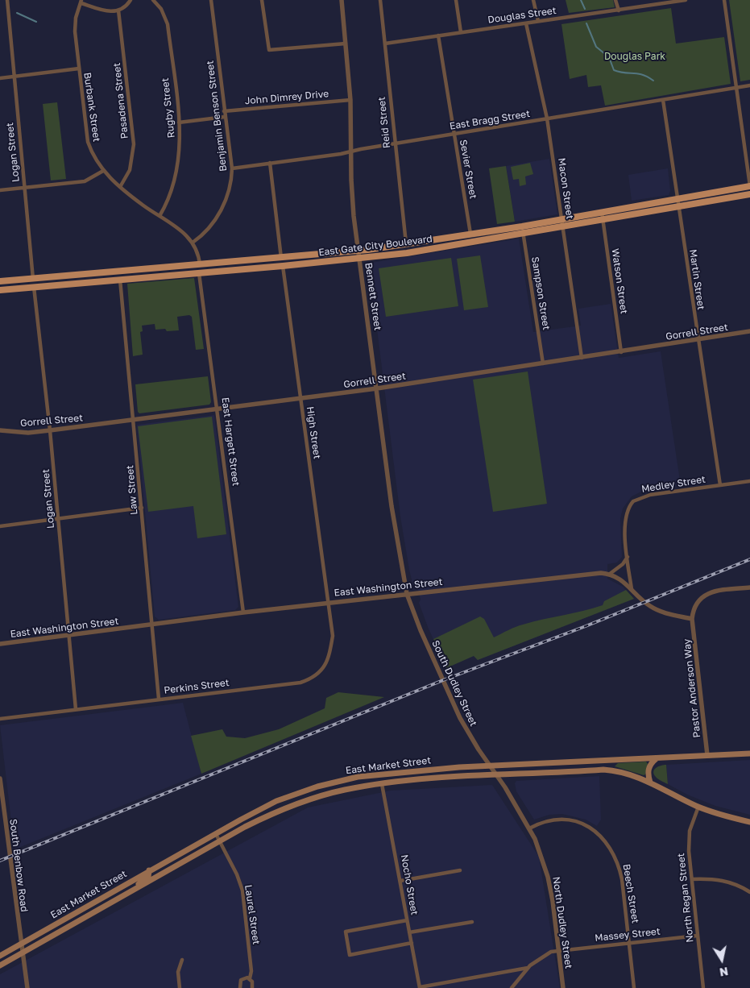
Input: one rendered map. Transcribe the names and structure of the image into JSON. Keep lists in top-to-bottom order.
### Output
{
  "streets": {
    "main road": ["East Gate City Boulevard", "East Market Street"],
    "street": [
      "Douglas Street",
      "John Dimrey Drive",
      "Pasadena Street",
      "Burbank Street",
      "Rugby Street",
      "Benjamin Benson Street",
      "East Bragg Street",
      "Reid Street",
      "Logan Street",
      "Sevier Street",
      "Macon Street",
      "Martin Street",
      "Watson Street",
      "Sampson Street",
      "Bennett Street",
      "Gorrell Street",
      "High Street",
      "East Hargett Street",
      "Medley Street",
      "Law Street",
      "East Washington Street",
      "South Dudley Street",
      "Perkins Street",
      "Pastor Anderson Way",
      "South Benbow Road",
      "Nocho Street",
      "Beech Street",
      "North Regan Street",
      "Laurel Street",
      "North Dudley Street",
      "Massey Street"
    ]
  },
  "crossings": [
    ["Douglas Street", "Reid Street"],
    ["Douglas Street", "Sevier Street"],
    ["Douglas Street", "Macon Street"],
    ["John Dimrey Drive", "Benjamin Benson Street"],
    ["John Dimrey Drive", "Bennett Street"],
    ["Pasadena Street", "Burbank Street"],
    ["Burbank Street", "Rugby Street"],
    ["Burbank Street", "Benjamin Benson Street"],
    ["Burbank Street", "East Gate City Boulevard"],
    ["Benjamin Benson Street", "East Bragg Street"],
    ["East Bragg Street", "Reid Street"],
    ["East Bragg Street", "Sevier Street"],
    ["East Bragg Street", "Macon Street"],
    ["East Bragg Street", "Martin Street"],
    ["East Bragg Street", "Bennett Street"],
    ["Reid Street", "East Gate City Boulevard"],
    ["Logan Street", "East Gate City Boulevard"],
    ["Logan Street", "Gorrell Street"],
    ["Logan Street", "East Washington Street"],
    ["Logan Street", "Perkins Street"],
    ["Sevier Street", "East Gate City Boulevard"],
    ["Macon Street", "East Gate City Boulevard"],
    ["Macon Street", "Gorrell Street"],
    ["East Gate City Boulevard", "Martin Street"],
    ["East Gate City Boulevard", "Watson Street"],
    ["East Gate City Boulevard", "Sampson Street"],
    ["East Gate City Boulevard", "Bennett Street"],
    ["East Gate City Boulevard", "High Street"],
    ["East Gate City Boulevard", "East Hargett Street"],
    ["East Gate City Boulevard", "Law Street"],
    ["Martin Street", "Gorrell Street"],
    ["Martin Street", "Medley Street"],
    ["Watson Street", "Gorrell Street"],
    ["Sampson Street", "Gorrell Street"],
    ["Bennett Street", "Gorrell Street"],
    ["Bennett Street", "East Washington Street"],
    ["Bennett Street", "South Dudley Street"],
    ["Gorrell Street", "High Street"],
    ["Gorrell Street", "East Hargett Street"],
    ["Gorrell Street", "Law Street"],
    ["High Street", "East Washington Street"],
    ["High Street", "Perkins Street"],
    ["East Hargett Street", "East Washington Street"],
    ["Law Street", "East Washington Street"],
    ["Law Street", "Perkins Street"],
    ["East Washington Street", "South Dudley Street"],
    ["East Washington Street", "Perkins Street"],
    ["South Dudley Street", "East Market Street"],
    ["South Dudley Street", "North Dudley Street"],
    ["Pastor Anderson Way", "East Market Street"],
    ["East Market Street", "South Benbow Road"],
    ["East Market Street", "Nocho Street"],
    ["East Market Street", "North Regan Street"],
    ["East Market Street", "Laurel Street"],
    ["East Market Street", "North Dudley Street"],
    ["Beech Street", "North Dudley Street"],
    ["Beech Street", "Massey Street"],
    ["North Regan Street", "Massey Street"],
    ["North Dudley Street", "Massey Street"]
  ],
  "parks": ["Douglas Park"],
  "north": "bottom"
}
